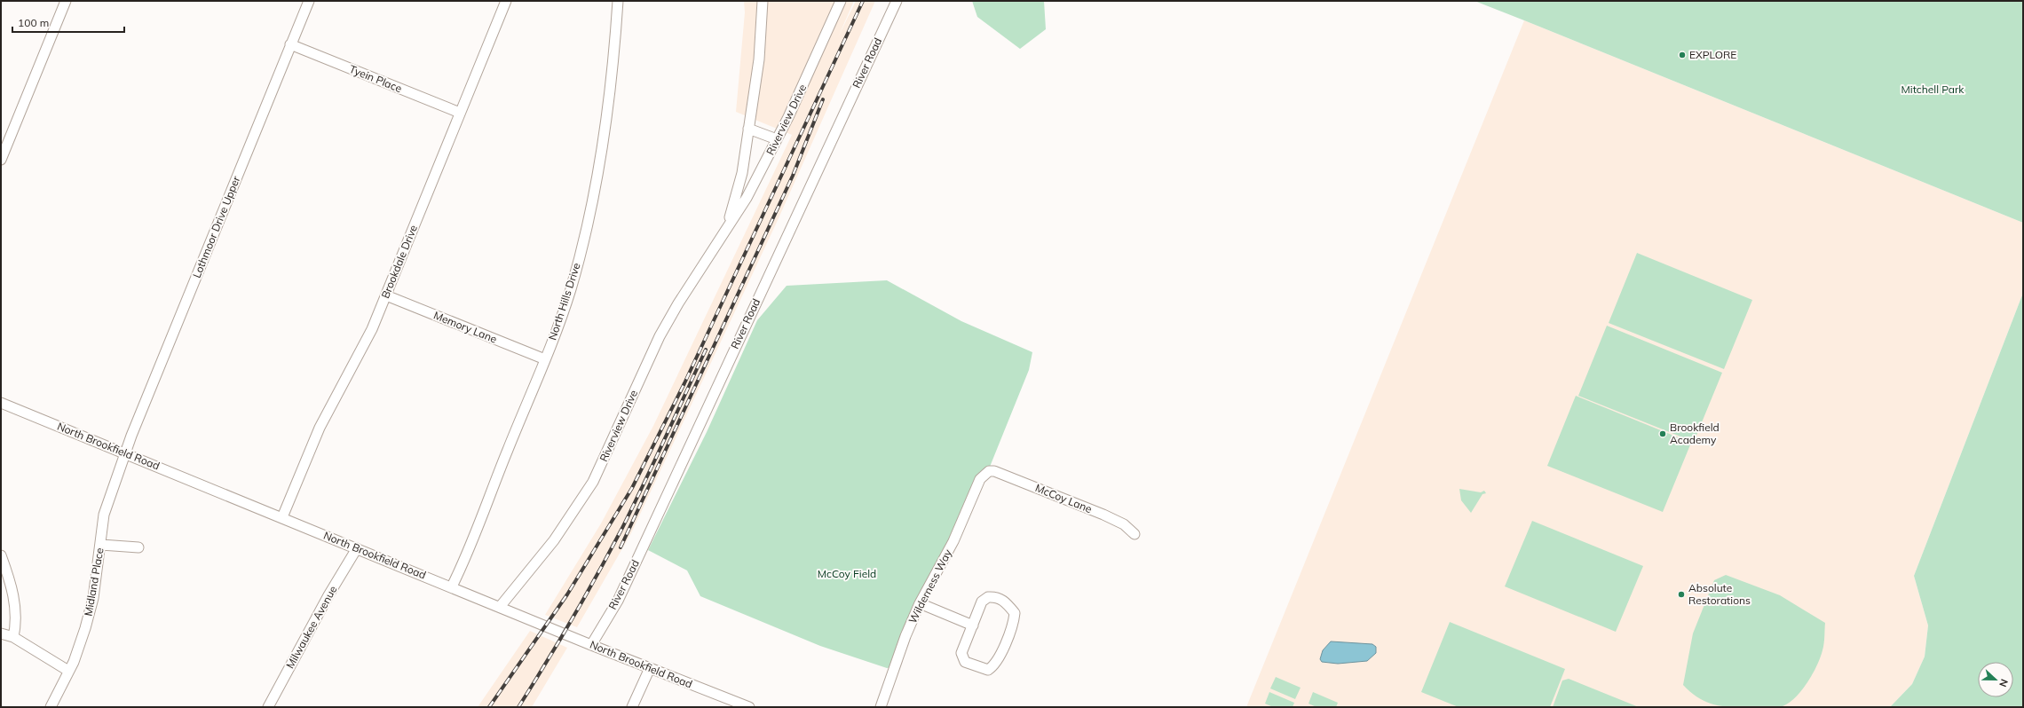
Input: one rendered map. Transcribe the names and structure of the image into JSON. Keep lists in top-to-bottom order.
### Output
{
  "streets": {
    "street": [
      "River Road",
      "Tyein Place",
      "Riverview Drive",
      "Lothmoor Drive Upper",
      "Brookdale Drive",
      "North Hills Drive",
      "Memory Lane",
      "North Brookfield Road",
      "McCoy Lane",
      "Midland Place",
      "Wilderness Way",
      "Milwaukee Avenue"
    ]
  },
  "crossings": [
    ["River Road", "North Brookfield Road"],
    ["Tyein Place", "Lothmoor Drive Upper"],
    ["Tyein Place", "Brookdale Drive"],
    ["Riverview Drive", "North Brookfield Road"],
    ["Lothmoor Drive Upper", "North Brookfield Road"],
    ["Lothmoor Drive Upper", "Midland Place"],
    ["Brookdale Drive", "Memory Lane"],
    ["Brookdale Drive", "North Brookfield Road"],
    ["North Hills Drive", "Memory Lane"],
    ["North Hills Drive", "North Brookfield Road"],
    ["North Brookfield Road", "Midland Place"],
    ["North Brookfield Road", "Milwaukee Avenue"],
    ["McCoy Lane", "Wilderness Way"]
  ],
  "parks": ["Mitchell Park", "McCoy Field"],
  "places": ["EXPLORE", "Brookfield Academy", "Absolute Restorations"],
  "scale_bar": "100 m",
  "north": "right"
}
